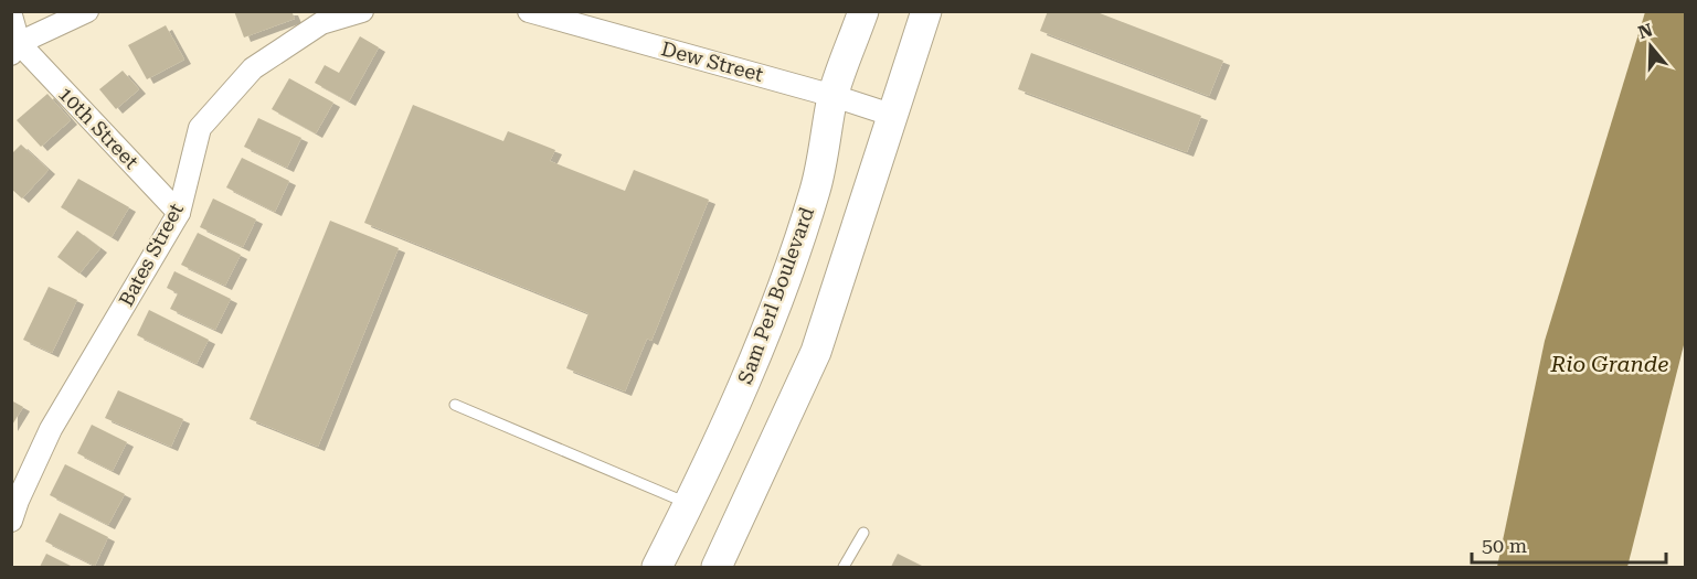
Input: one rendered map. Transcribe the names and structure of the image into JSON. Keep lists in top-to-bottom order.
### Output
{
  "streets": {
    "main road": ["Sam Perl Boulevard"],
    "street": ["Dew Street", "10th Street", "Bates Street"]
  },
  "crossings": [
    ["Dew Street", "Sam Perl Boulevard"],
    ["10th Street", "Bates Street"]
  ],
  "water": ["Rio Grande"],
  "scale_bar": "50 m",
  "north": "top"
}
